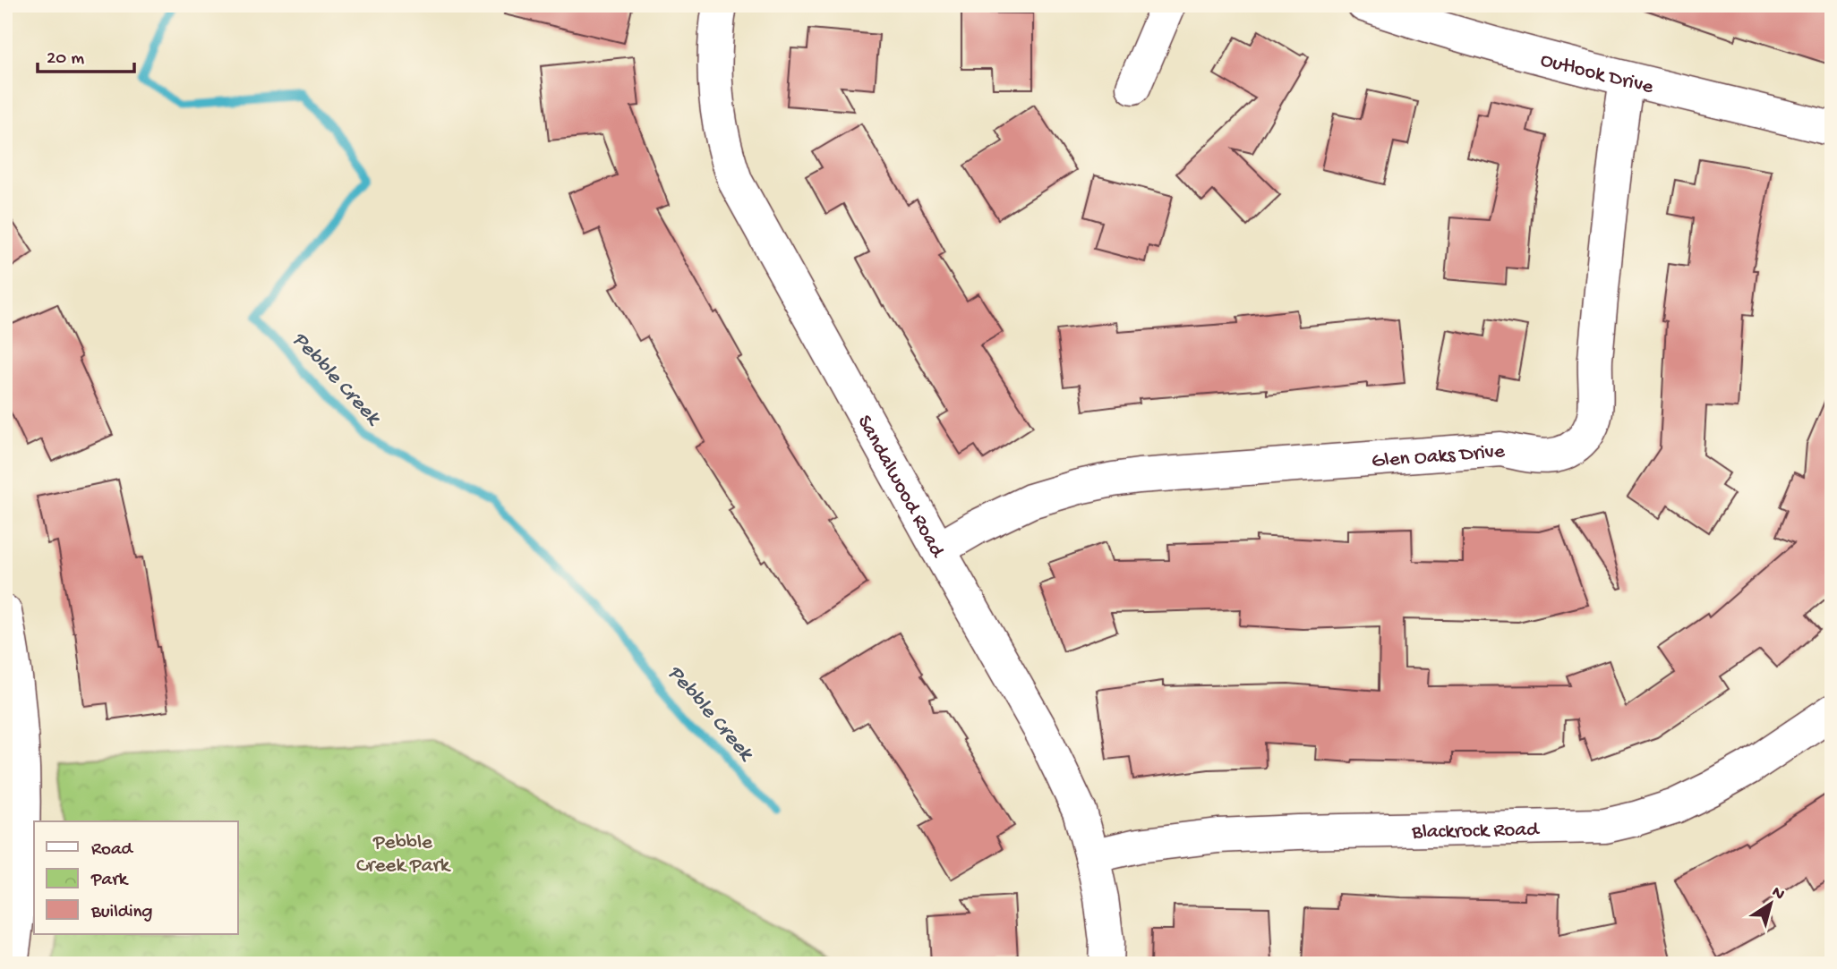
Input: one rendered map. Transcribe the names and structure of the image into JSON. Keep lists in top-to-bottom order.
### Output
{
  "streets": {
    "street": [
      "Outlook Drive",
      "Glen Oaks Drive",
      "Sandalwood Road",
      "Blackrock Road"
    ]
  },
  "crossings": [
    ["Outlook Drive", "Glen Oaks Drive"],
    ["Glen Oaks Drive", "Sandalwood Road"],
    ["Sandalwood Road", "Blackrock Road"]
  ],
  "water": ["Pebble Creek"],
  "parks": ["Pebble Creek Park"],
  "legend": ["Road", "Park", "Building"],
  "scale_bar": "20 m",
  "north": "top right"
}
